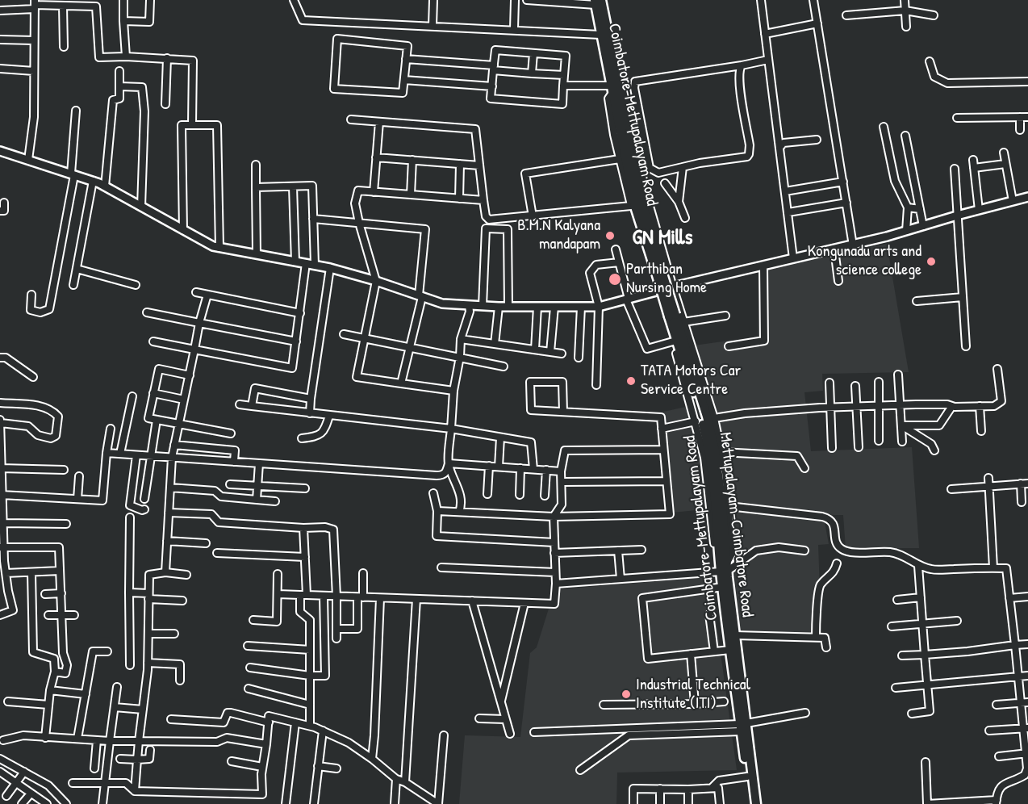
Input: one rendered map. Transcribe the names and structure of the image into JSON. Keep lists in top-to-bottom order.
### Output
{
  "streets": {
    "highway": ["Coimbatore-Mettupalayam Road", "Mettupalayam-Coimbatore Road"]
  },
  "crossings": [
    ["Coimbatore-Mettupalayam Road", "Mettupalayam-Coimbatore Road"]
  ],
  "districts": ["GN Mills"],
  "places": [
    "B.M.N Kalyana mandapam",
    "Kongunadu arts and science college",
    "Parthiban Nursing Home",
    "TATA Motors Car Service Centre",
    "Industrial Technical Institute (ITI)"
  ]
}
